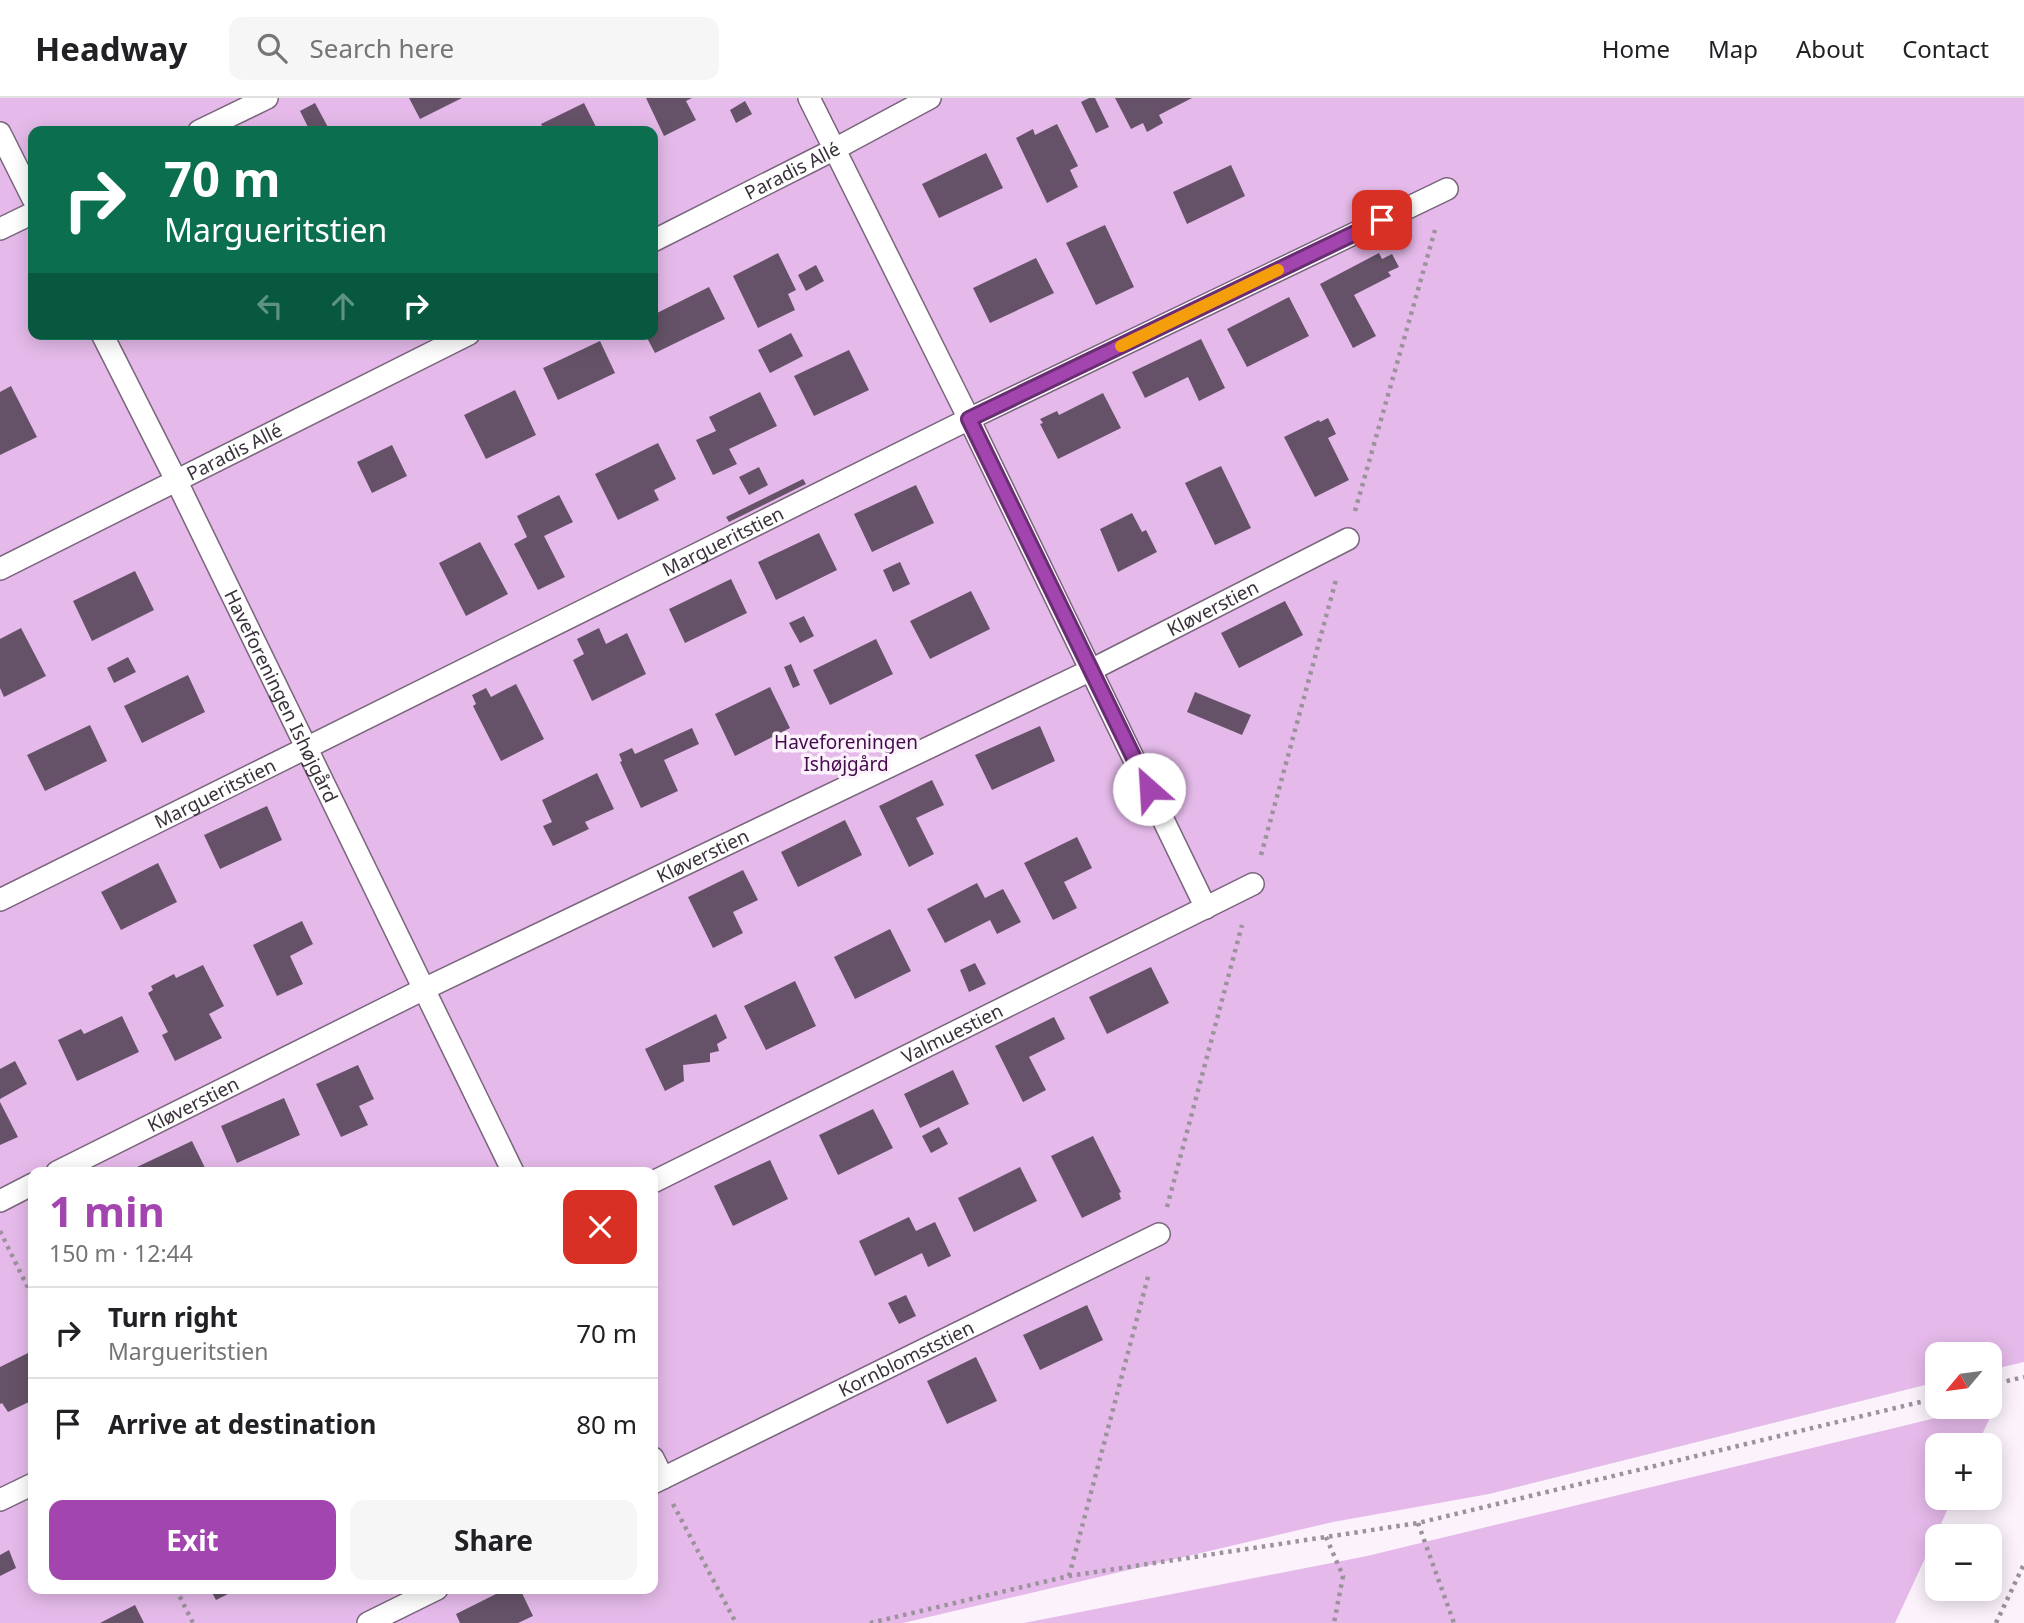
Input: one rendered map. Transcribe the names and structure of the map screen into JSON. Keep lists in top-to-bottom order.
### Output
{
  "streets": {
    "lane": [
      "Paradis Allé",
      "Margueritstien",
      "Kløverstien",
      "Haveforeningen Ishøjgård",
      "Valmuestien",
      "Kornblomststien"
    ]
  },
  "crossings": [
    ["Paradis Allé", "Haveforeningen Ishøjgård"],
    ["Margueritstien", "Haveforeningen Ishøjgård"],
    ["Kløverstien", "Haveforeningen Ishøjgård"]
  ],
  "parks": ["Haveforeningen Ishøjgård"],
  "north": "bottom left",
  "page": {
    "header": "Headway",
    "search": "Search here",
    "nav": [
      "Home",
      "Map",
      "About",
      "Contact"
    ],
    "turn": ["70 m", "Margueritstien"],
    "heading": ["1 min", "150 m · 12:44"],
    "list": [
      {
        "name": "Turn right",
        "note": "Margueritstien",
        "value": "70 m"
      },
      {
        "name": "Arrive at destination",
        "value": "80 m"
      }
    ],
    "map_buttons": ["+", "−"],
    "buttons": ["Exit", "Share"]
  }
}
